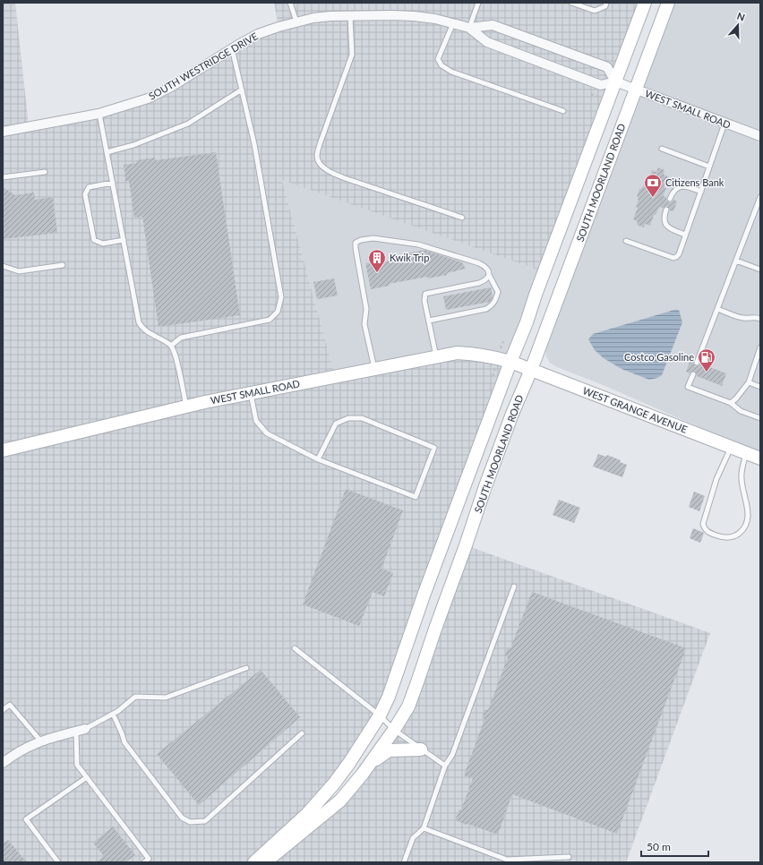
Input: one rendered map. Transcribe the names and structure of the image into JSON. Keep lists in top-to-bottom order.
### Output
{
  "streets": {
    "main road": ["WEST SMALL ROAD", "SOUTH MOORLAND ROAD", "WEST GRANGE AVENUE"],
    "street": ["SOUTH WESTRIDGE DRIVE"]
  },
  "crossings": [
    ["SOUTH WESTRIDGE DRIVE", "WEST SMALL ROAD"],
    ["SOUTH WESTRIDGE DRIVE", "SOUTH MOORLAND ROAD"],
    ["WEST SMALL ROAD", "SOUTH MOORLAND ROAD"],
    ["WEST SMALL ROAD", "WEST GRANGE AVENUE"],
    ["SOUTH MOORLAND ROAD", "WEST GRANGE AVENUE"]
  ],
  "places": {
    "bank": ["Citizens Bank"],
    "building": ["Kwik Trip"],
    "fuel station": ["Costco Gasoline"]
  },
  "scale_bar": "50 m",
  "north": "top"
}
